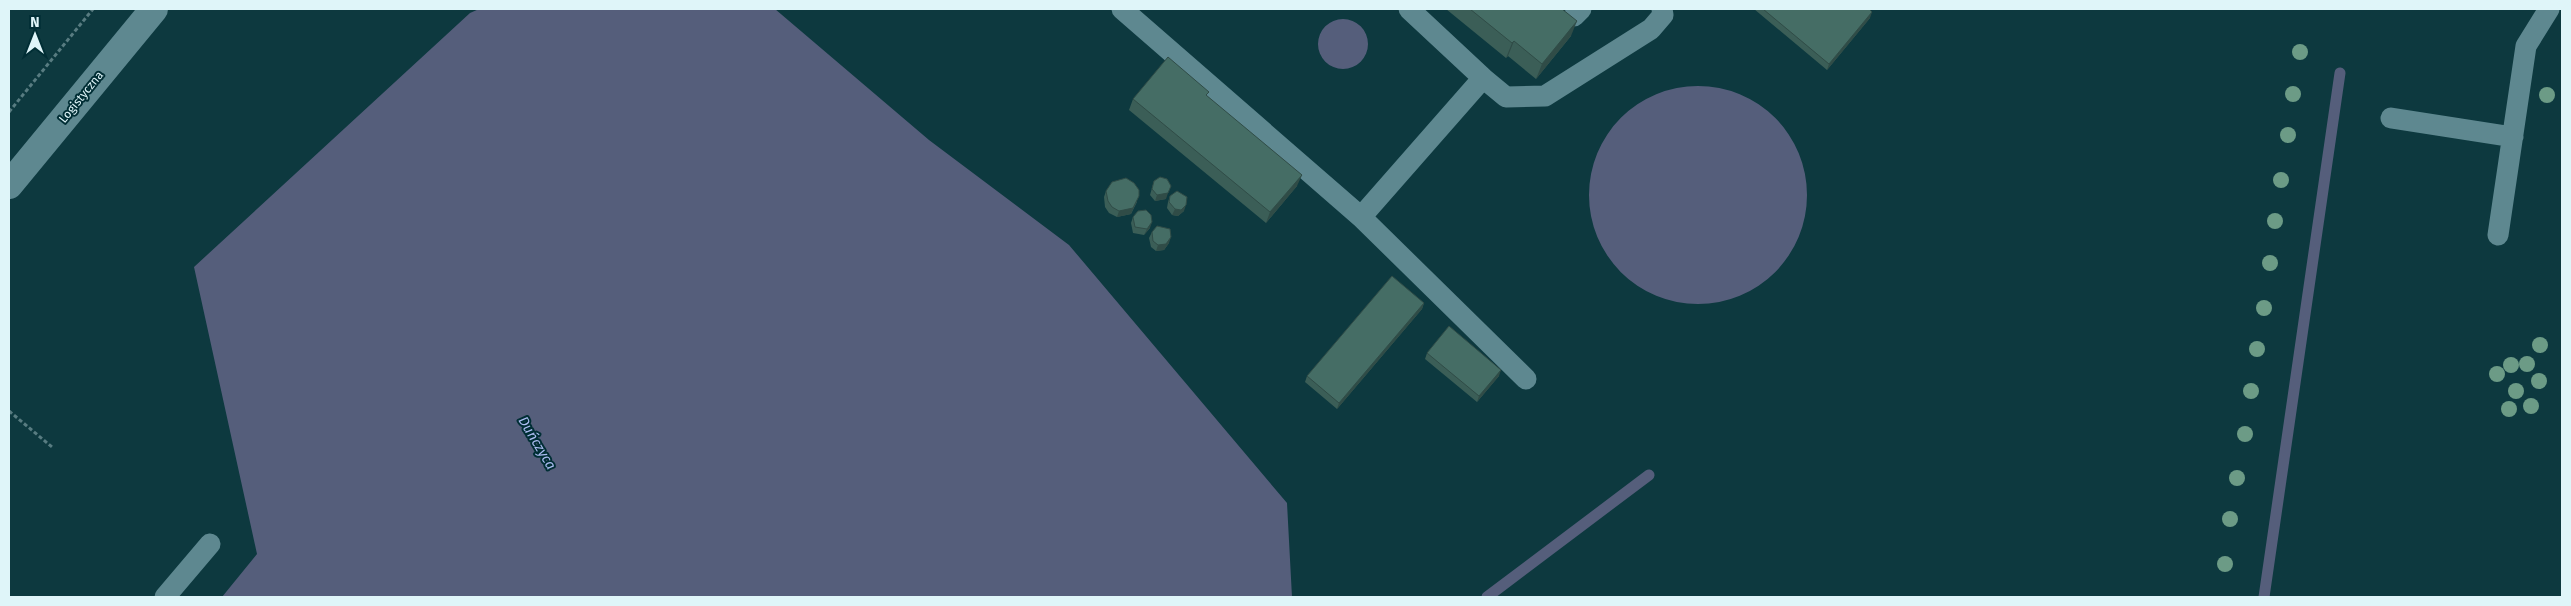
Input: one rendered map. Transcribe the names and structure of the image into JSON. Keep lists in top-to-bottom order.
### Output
{
  "streets": {
    "street": ["Logistyczna"]
  },
  "water": ["Duńczyca"],
  "north": "top"
}
